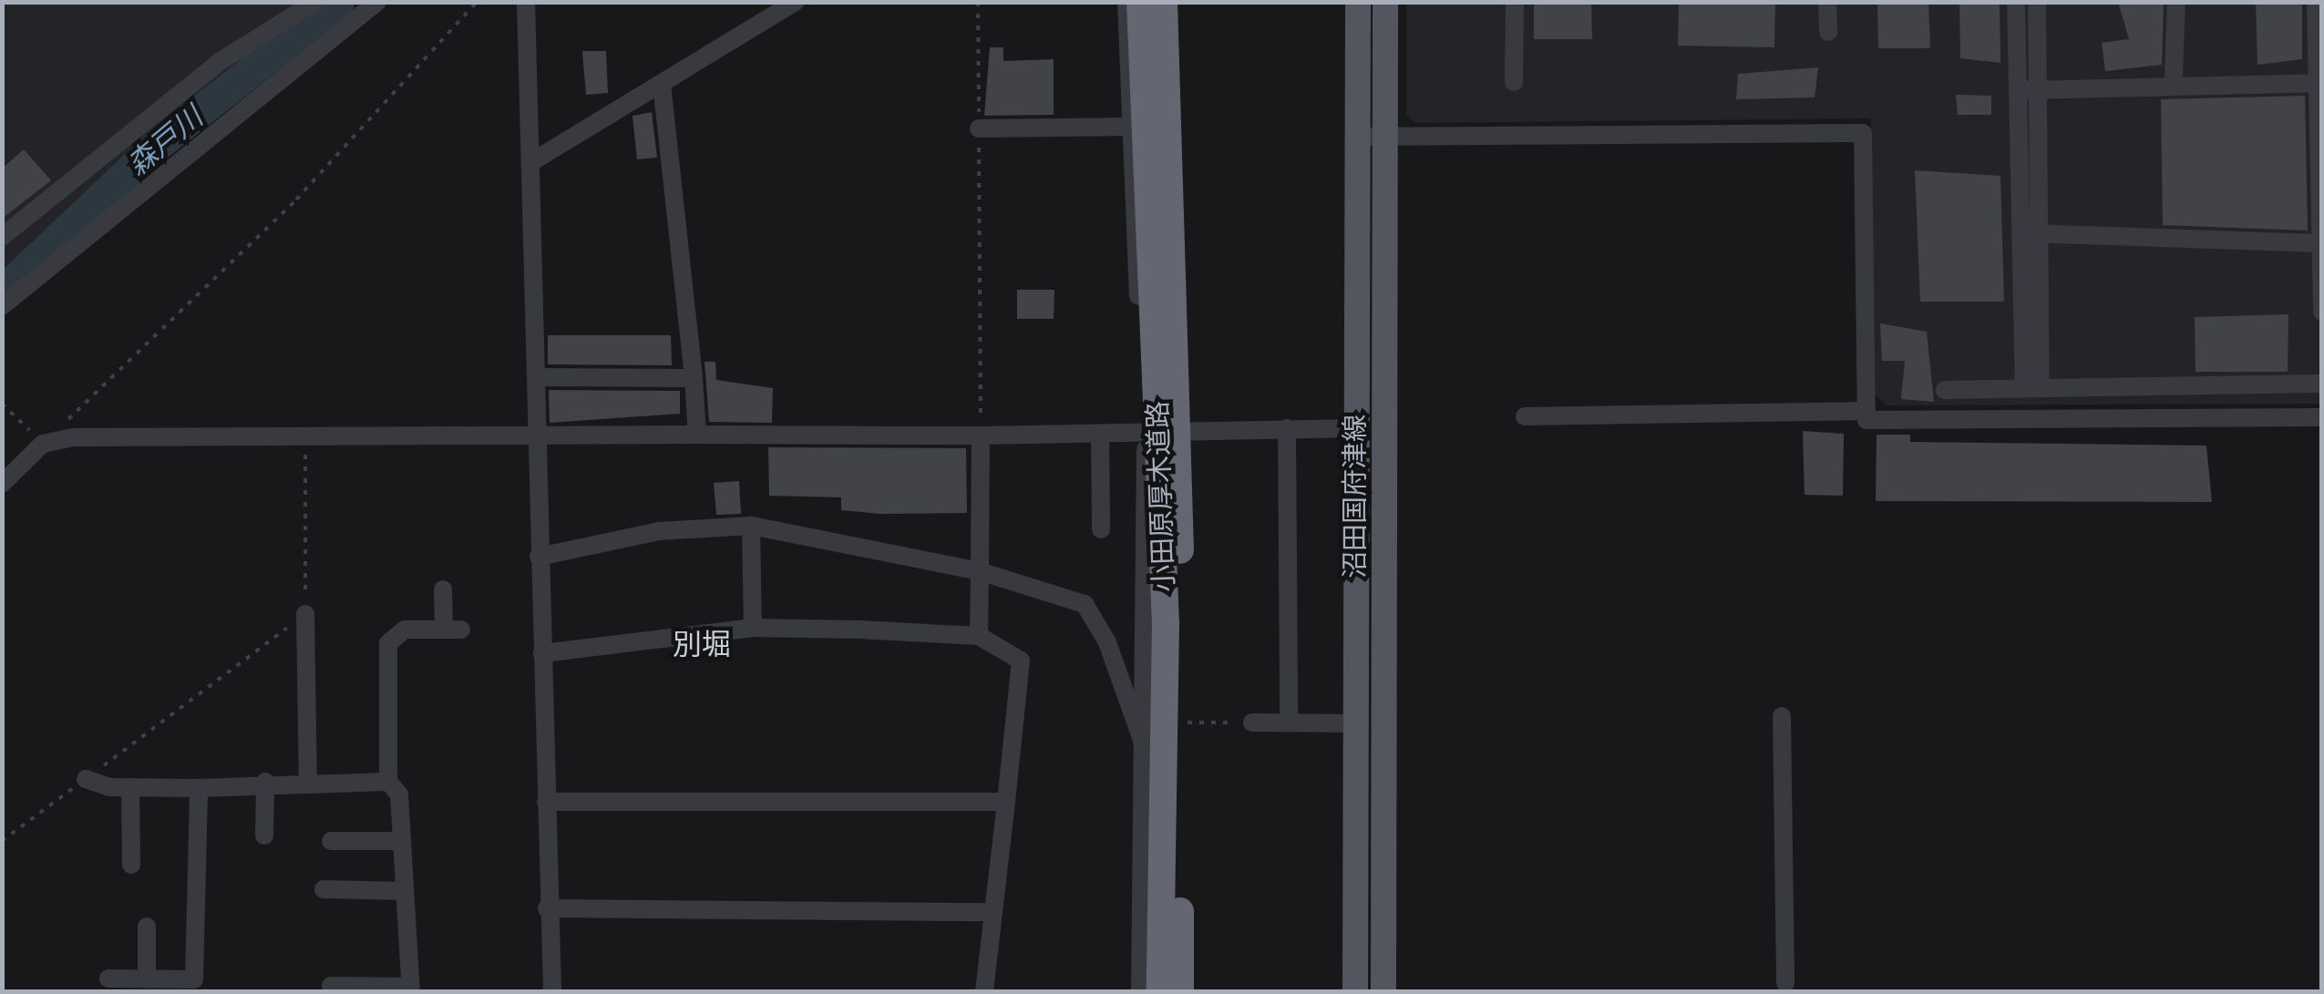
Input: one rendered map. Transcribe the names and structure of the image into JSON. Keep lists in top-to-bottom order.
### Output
{
  "streets": {
    "highway": ["小田原厚木道路"],
    "main road": ["沼田国府津線"]
  },
  "districts": ["別堀"],
  "water": ["森戸川"]
}
